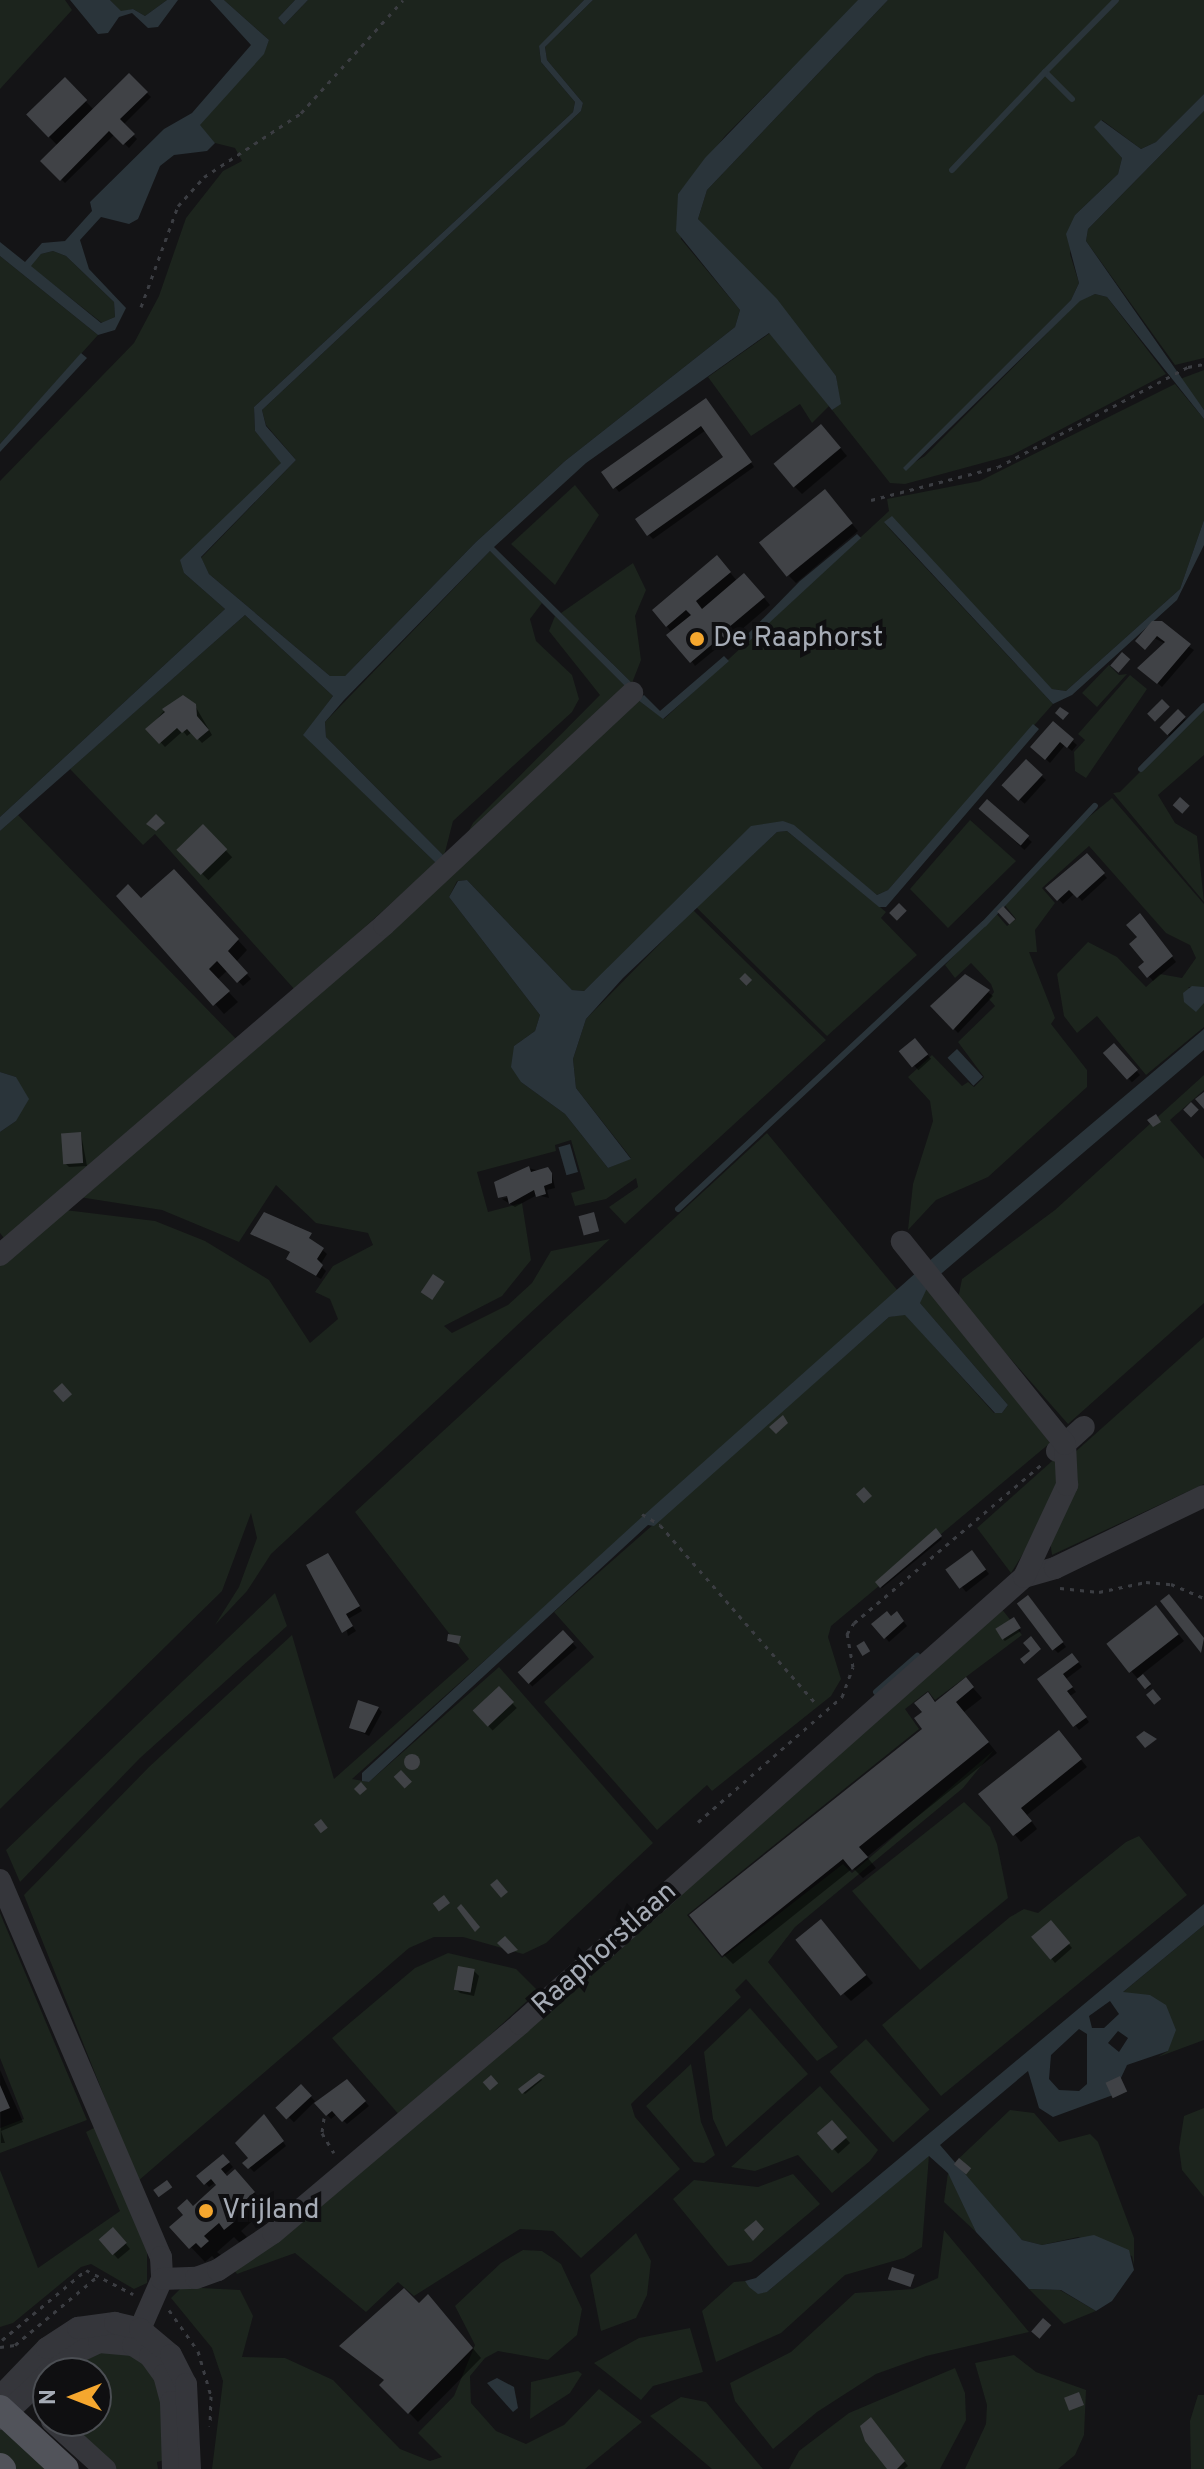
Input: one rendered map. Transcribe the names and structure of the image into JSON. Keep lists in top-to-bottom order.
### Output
{
  "streets": {
    "street": ["Raaphorstlaan"]
  },
  "places": ["De Raaphorst", "Vrijland"],
  "north": "left"
}
